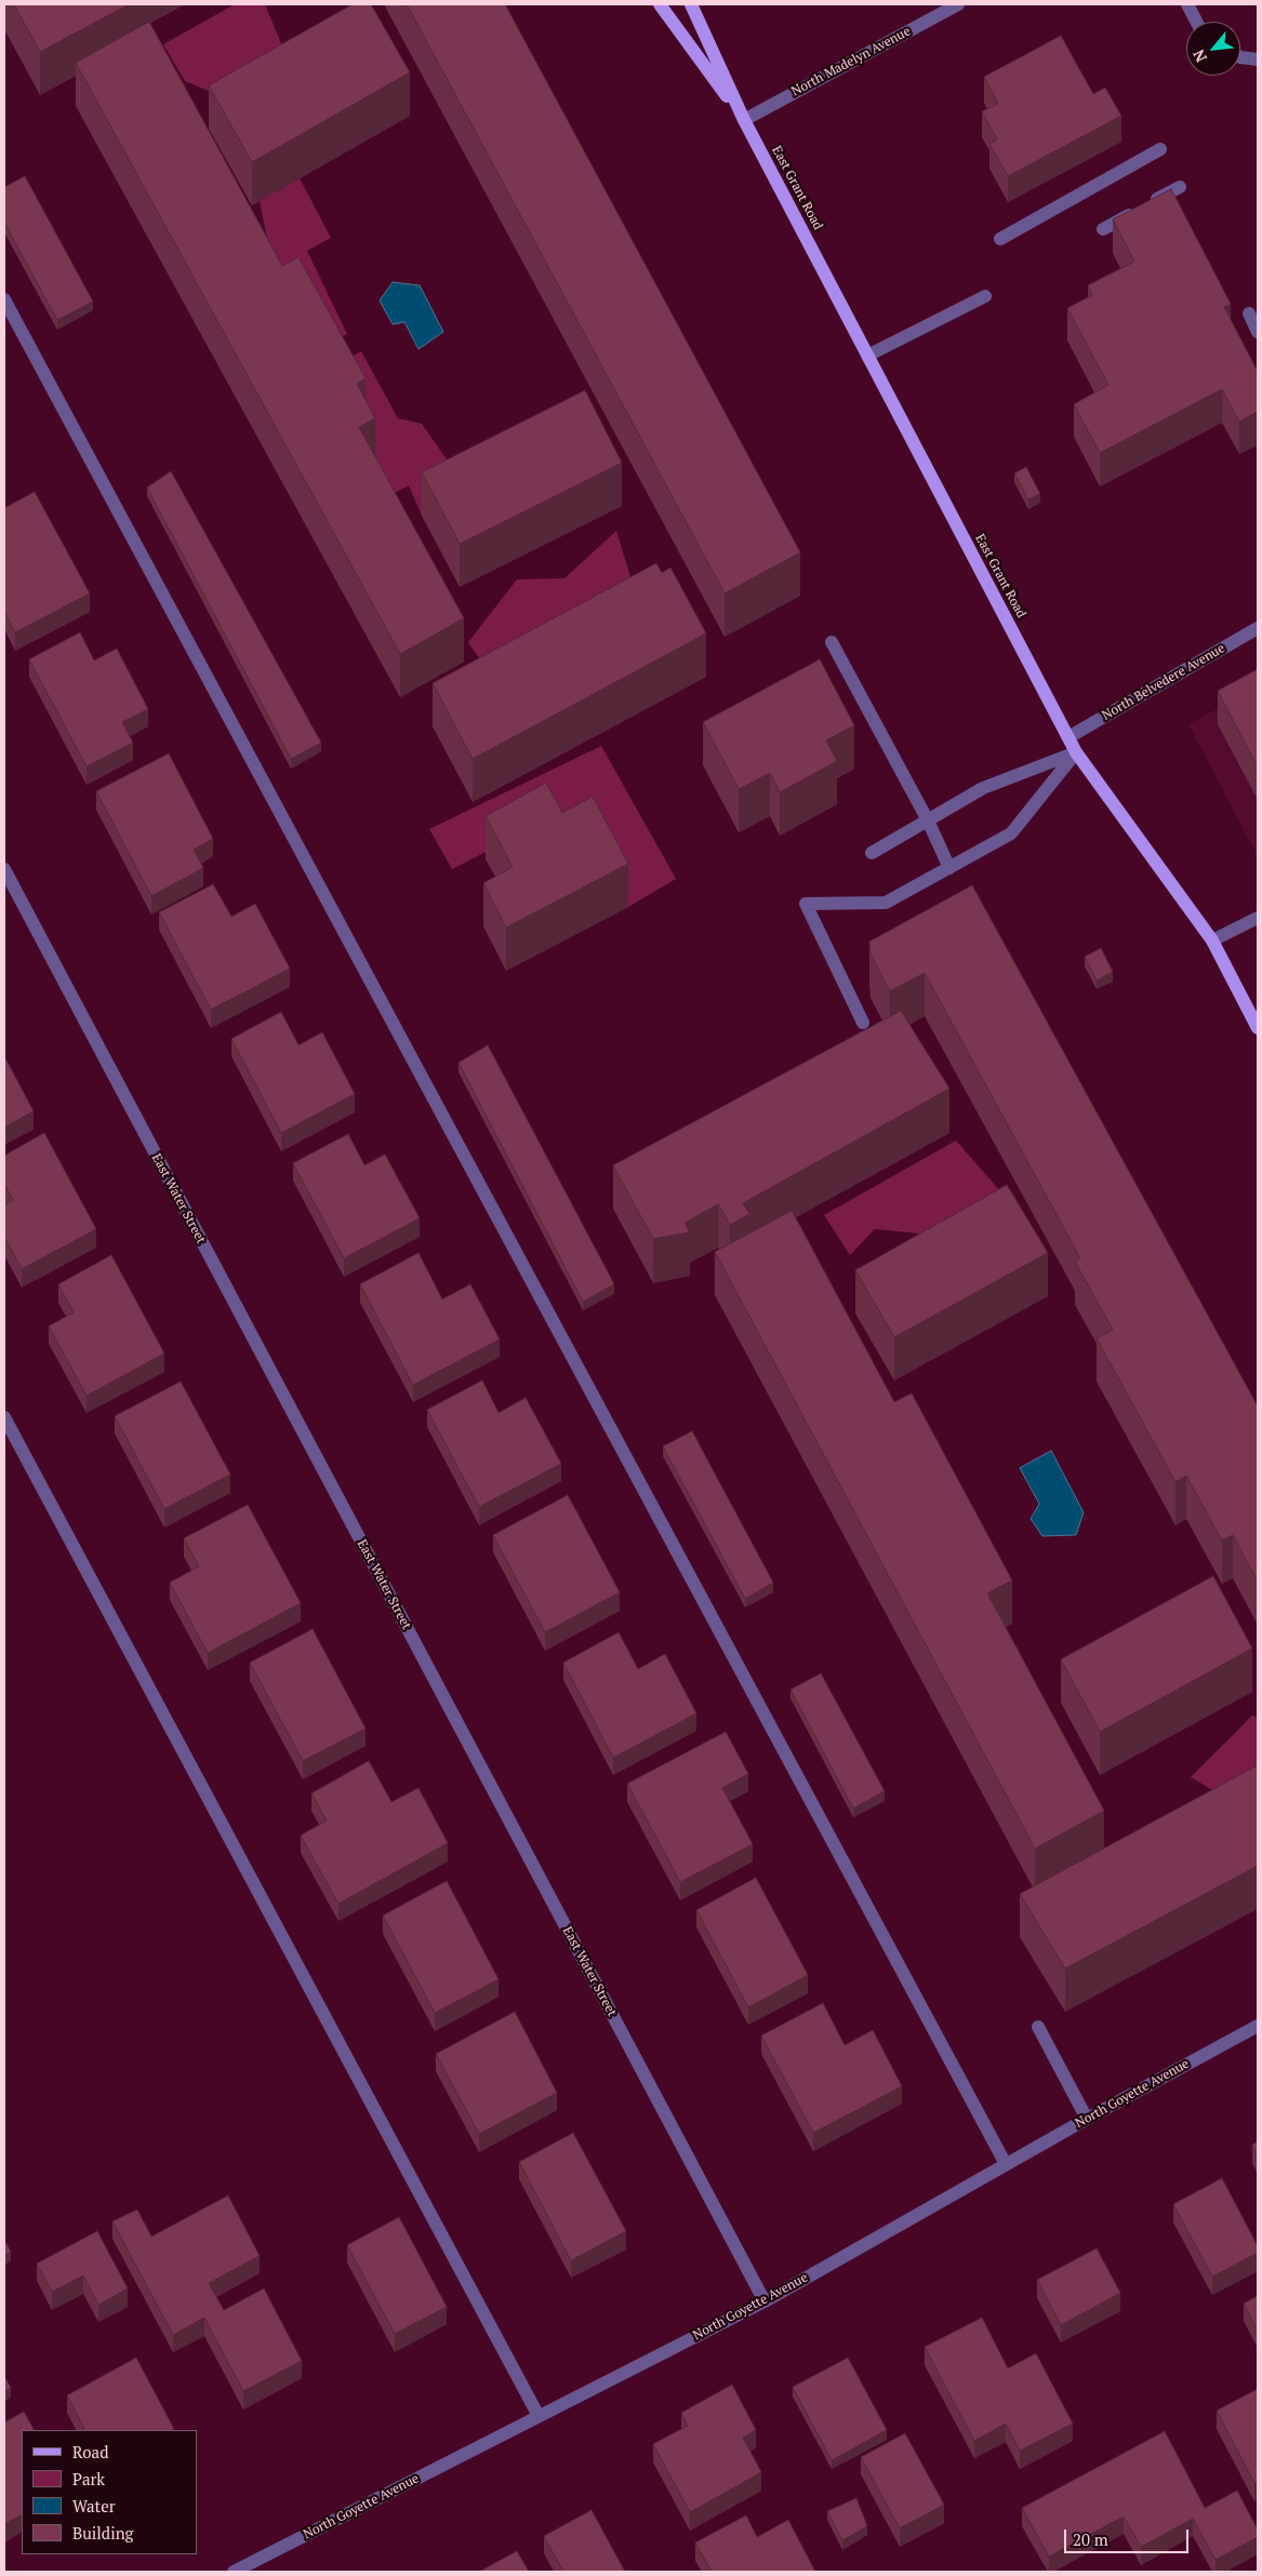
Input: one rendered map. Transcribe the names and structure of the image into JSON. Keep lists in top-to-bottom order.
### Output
{
  "streets": {
    "main road": ["East Grant Road"],
    "street": [
      "North Madelyn Avenue",
      "North Belvedere Avenue",
      "East Water Street",
      "North Goyette Avenue"
    ]
  },
  "crossings": [
    ["North Madelyn Avenue", "East Grant Road"],
    ["East Grant Road", "North Belvedere Avenue"],
    ["East Water Street", "North Goyette Avenue"]
  ],
  "legend": [
    "Road",
    "Park",
    "Water",
    "Building"
  ],
  "scale_bar": "20 m",
  "north": "bottom left"
}
